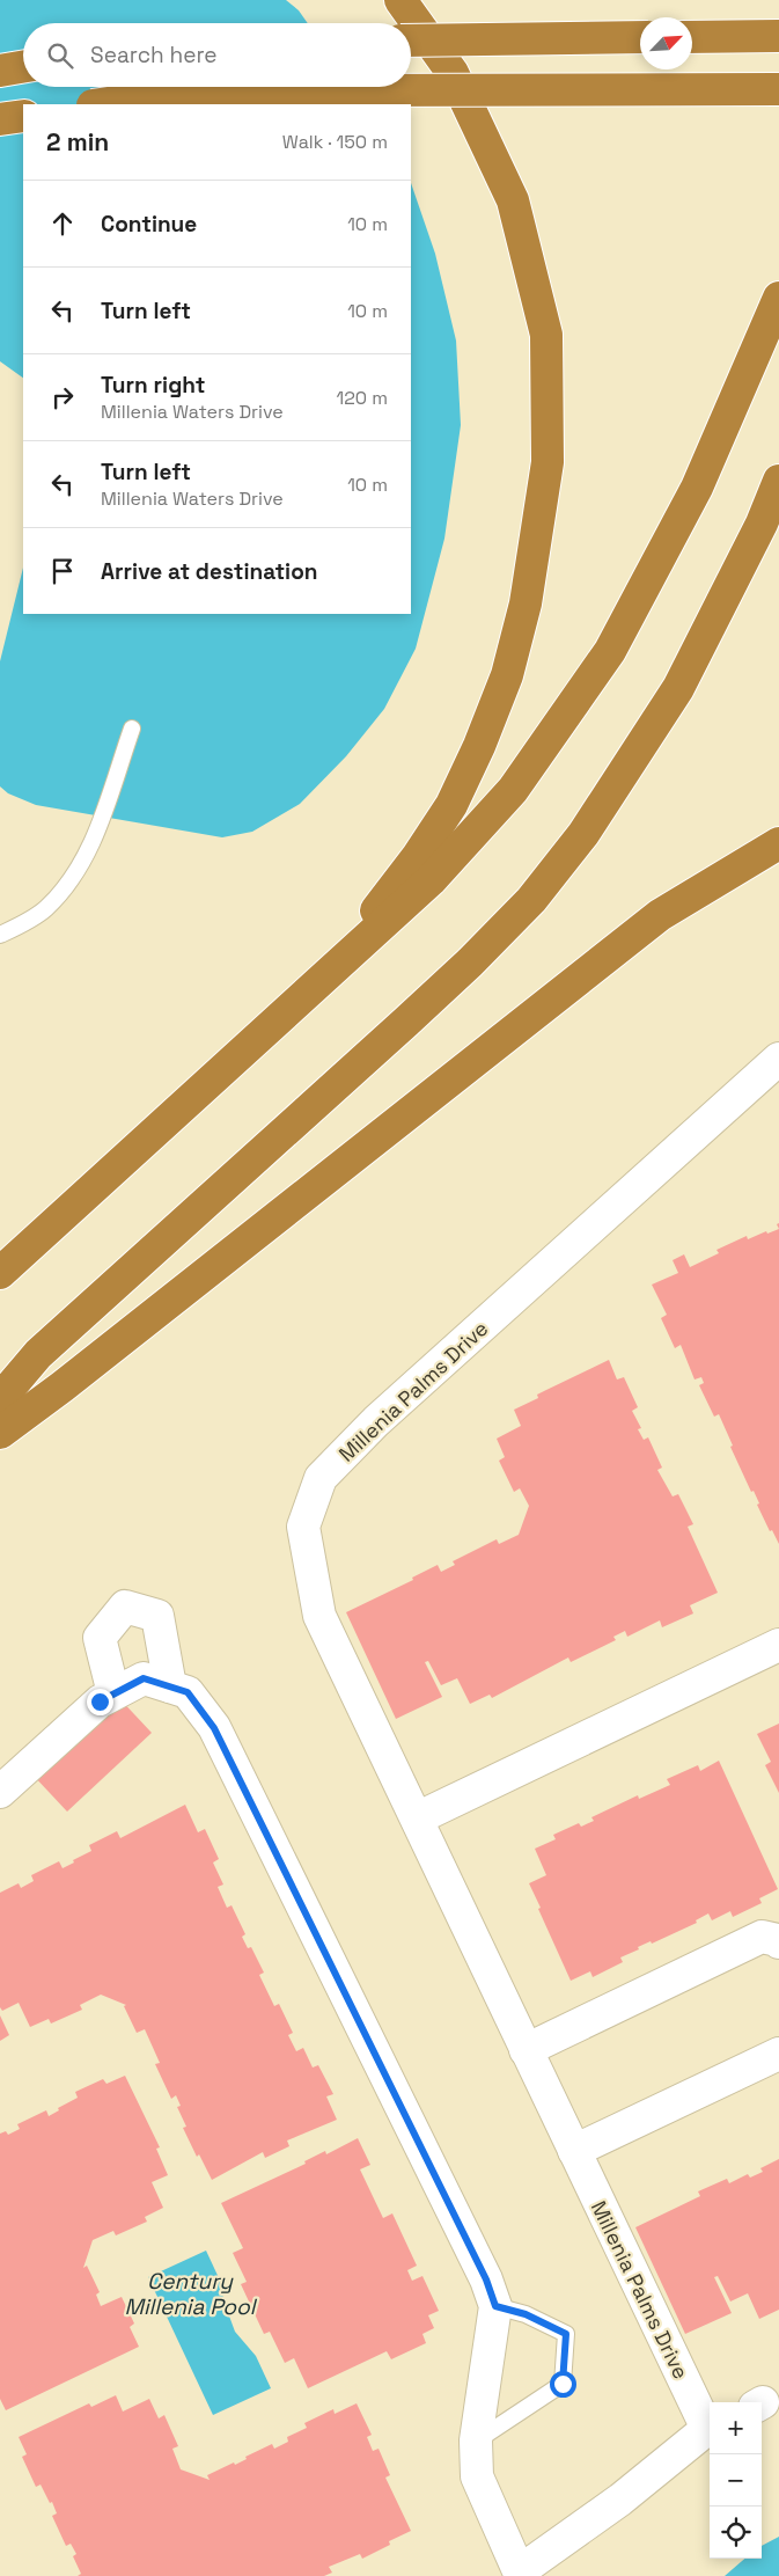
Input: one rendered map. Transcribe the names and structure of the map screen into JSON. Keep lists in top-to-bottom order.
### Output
{
  "streets": {
    "street": ["Millenia Palms Drive"]
  },
  "water": ["Century Millenia Pool"],
  "north": "top right",
  "page": {
    "search": "Search here",
    "heading": ["2 min", "Walk · 150 m"],
    "list": [
      ["Continue", "10 m"],
      ["Turn left", "10 m"],
      ["Turn right", "Millenia Waters Drive", "120 m"],
      ["Turn left", "Millenia Waters Drive", "10 m"],
      "Arrive at destination"
    ],
    "map_buttons": ["+", "−"]
  }
}
